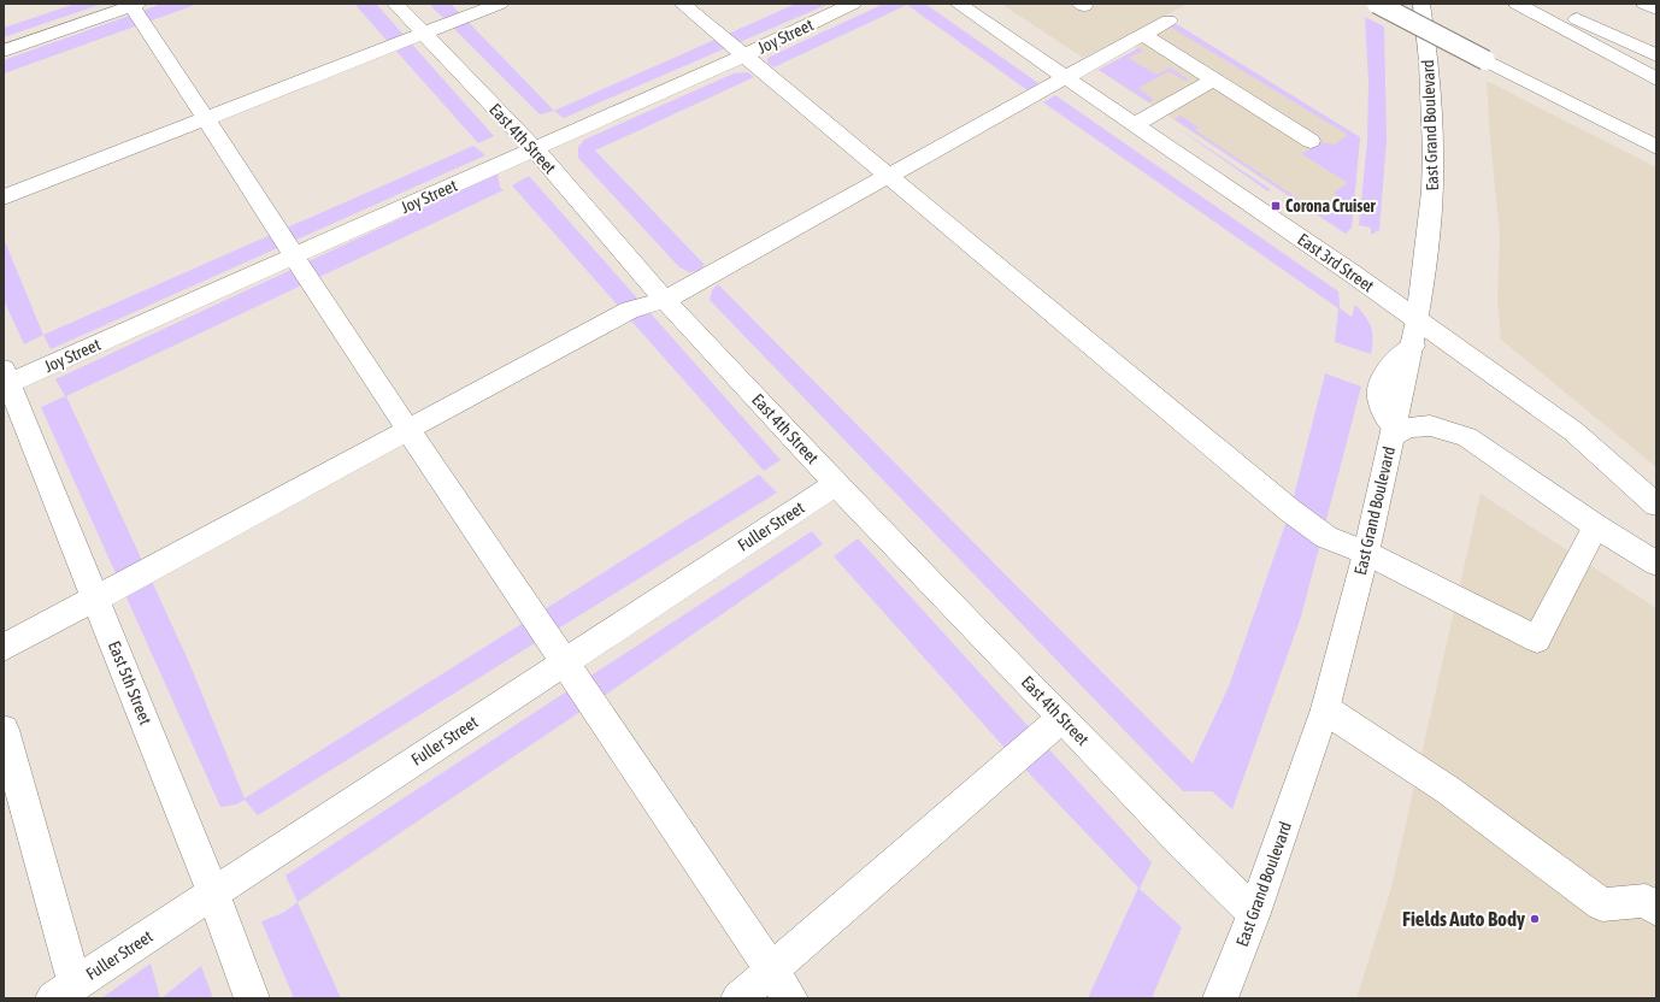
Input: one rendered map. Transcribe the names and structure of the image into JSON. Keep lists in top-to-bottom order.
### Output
{
  "streets": {
    "main road": [
      "Joy Street",
      "East Grand Boulevard",
      "East 4th Street",
      "East 3rd Street",
      "Fuller Street",
      "East 5th Street"
    ]
  },
  "crossings": [
    ["Joy Street", "East 4th Street"],
    ["Joy Street", "East 5th Street"],
    ["East Grand Boulevard", "East 4th Street"],
    ["East Grand Boulevard", "East 3rd Street"],
    ["East 4th Street", "Fuller Street"],
    ["Fuller Street", "East 5th Street"]
  ],
  "places": {
    "transit": ["Corona Cruiser"],
    "other": ["Fields Auto Body"]
  }
}
